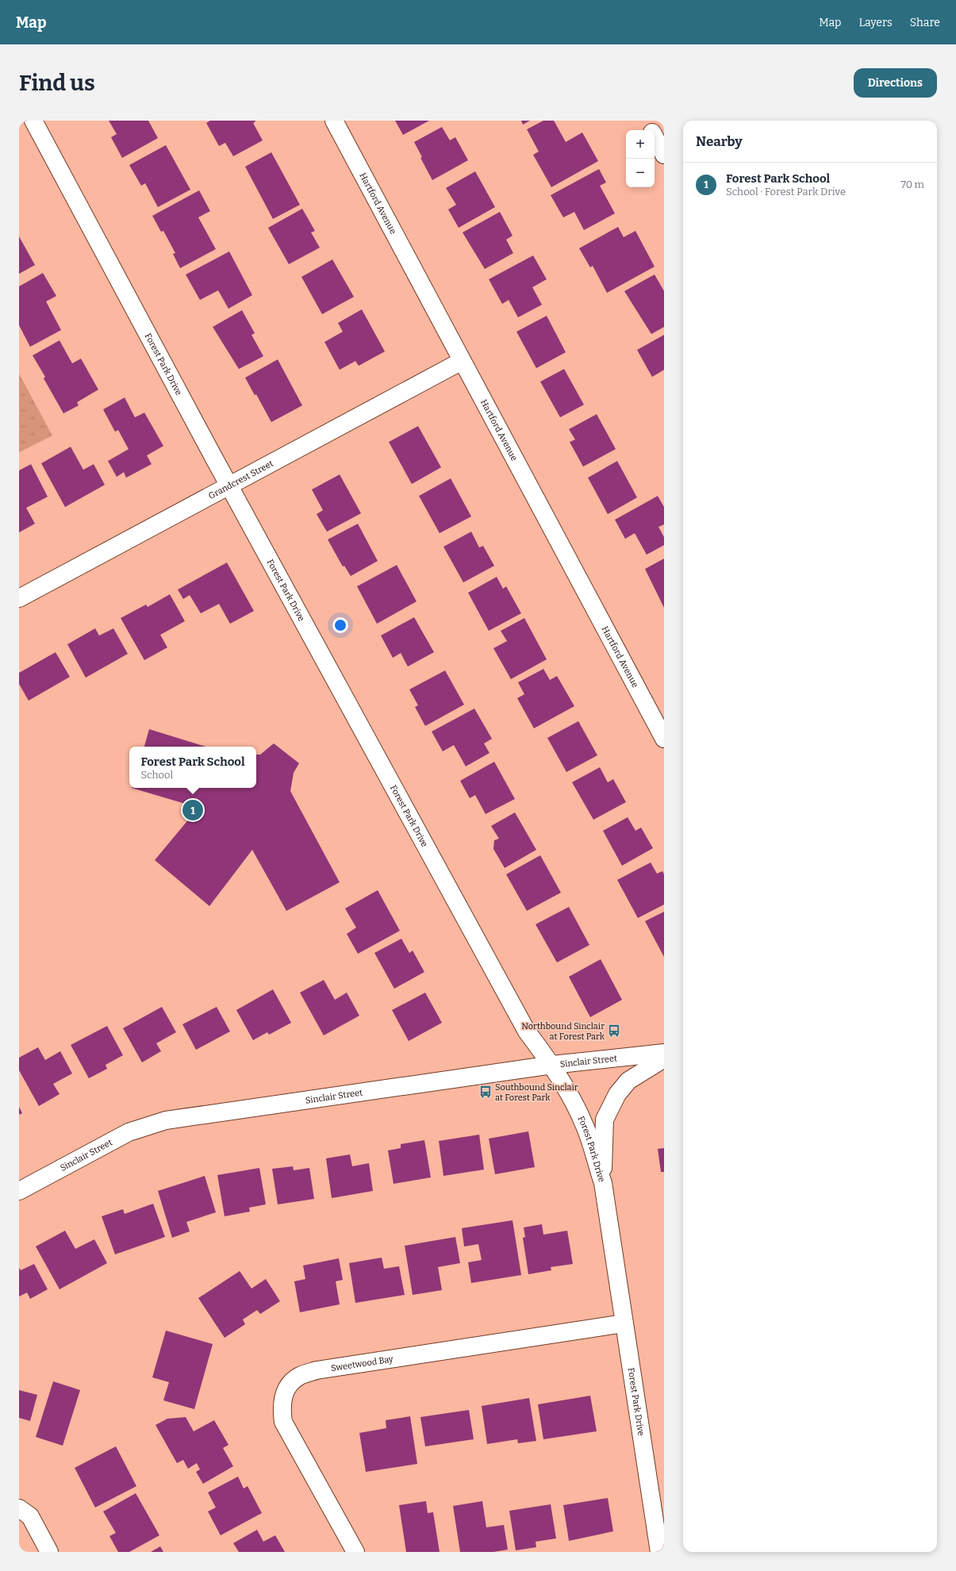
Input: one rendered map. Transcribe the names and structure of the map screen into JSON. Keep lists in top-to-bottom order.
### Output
{
  "streets": {
    "street": [
      "Hartford Avenue",
      "Forest Park Drive",
      "Grandcrest Street",
      "Sinclair Street",
      "Sweetwood Bay"
    ]
  },
  "crossings": [
    ["Hartford Avenue", "Grandcrest Street"],
    ["Forest Park Drive", "Grandcrest Street"],
    ["Forest Park Drive", "Sinclair Street"],
    ["Forest Park Drive", "Sweetwood Bay"]
  ],
  "places": {
    "bus stop": ["Northbound Sinclair at Forest Park", "Southbound Sinclair at Forest Park"]
  },
  "page": {
    "header": "Map",
    "nav": ["Map", "Layers", "Share"],
    "buttons": "Directions",
    "title": "Find us",
    "heading": "Nearby",
    "map_buttons": ["+", "−"],
    "list": [
      {
        "mark": "1",
        "name": "Forest Park School",
        "note": "School · Forest Park Drive",
        "value": "70 m"
      }
    ],
    "popup": ["Forest Park School", "School"],
    "pins": "1"
  }
}
